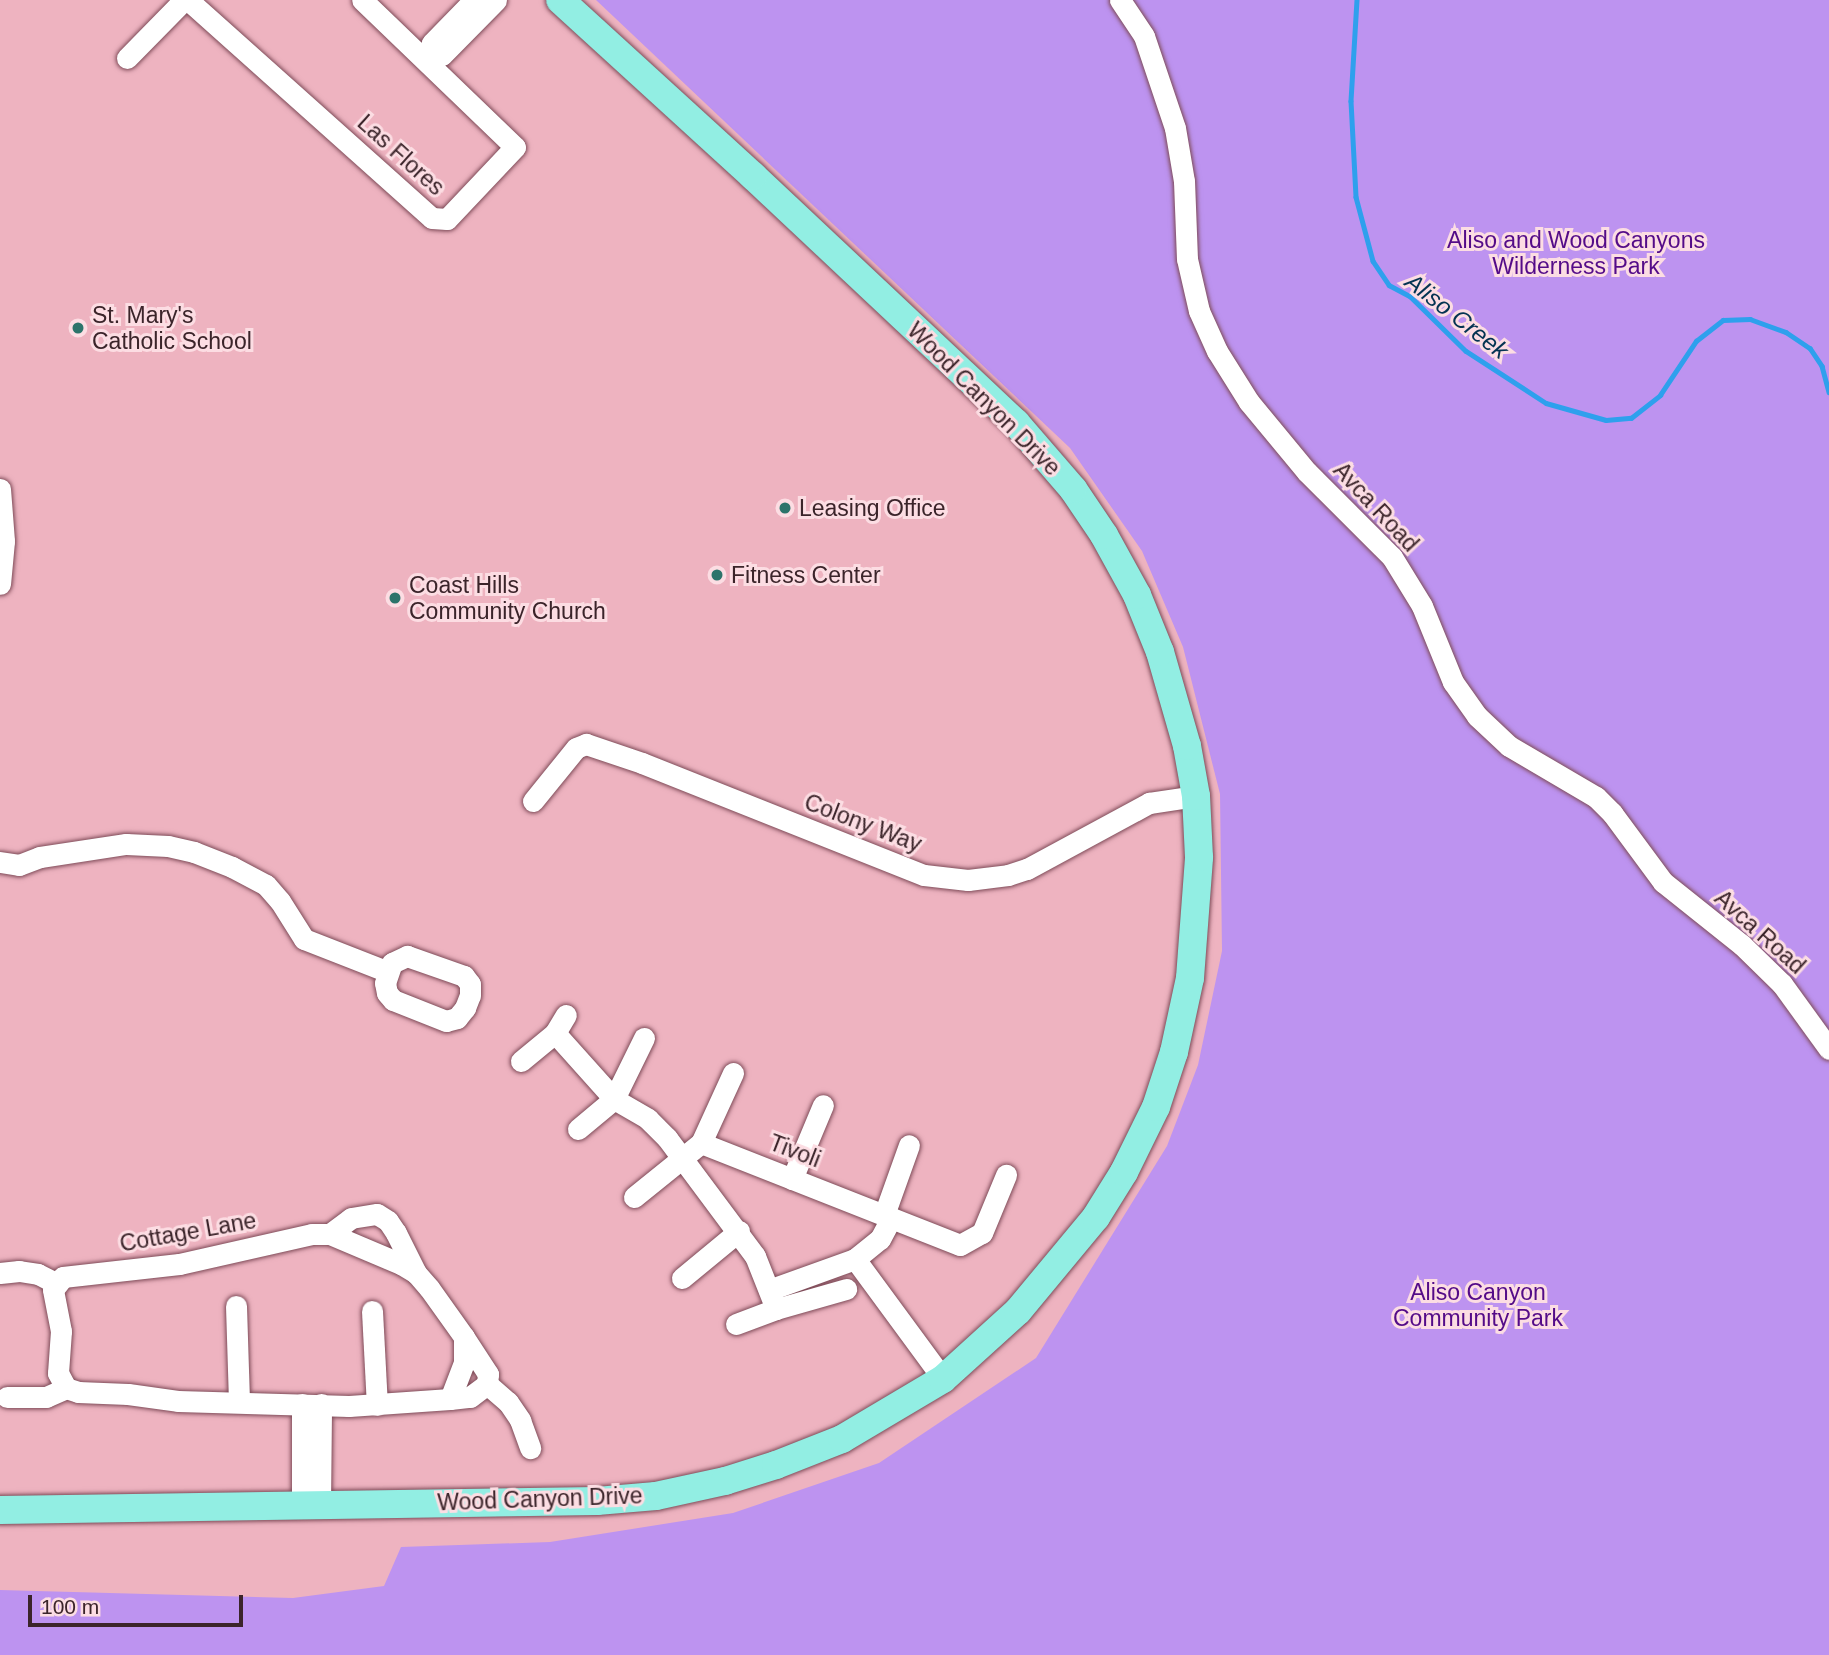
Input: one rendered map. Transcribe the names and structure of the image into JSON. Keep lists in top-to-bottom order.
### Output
{
  "streets": {
    "main road": ["Wood Canyon Drive"],
    "street": [
      "Las Flores",
      "Avca Road",
      "Colony Way",
      "Tivoli",
      "Cottage Lane"
    ]
  },
  "crossings": [
    ["Wood Canyon Drive", "Colony Way"]
  ],
  "water": ["Aliso Creek"],
  "parks": ["Aliso and Wood Canyons Wilderness Park", "Aliso Canyon Community Park"],
  "places": [
    "St. Mary's Catholic School",
    "Leasing Office",
    "Fitness Center",
    "Coast Hills Community Church"
  ],
  "scale_bar": "100 m"
}
